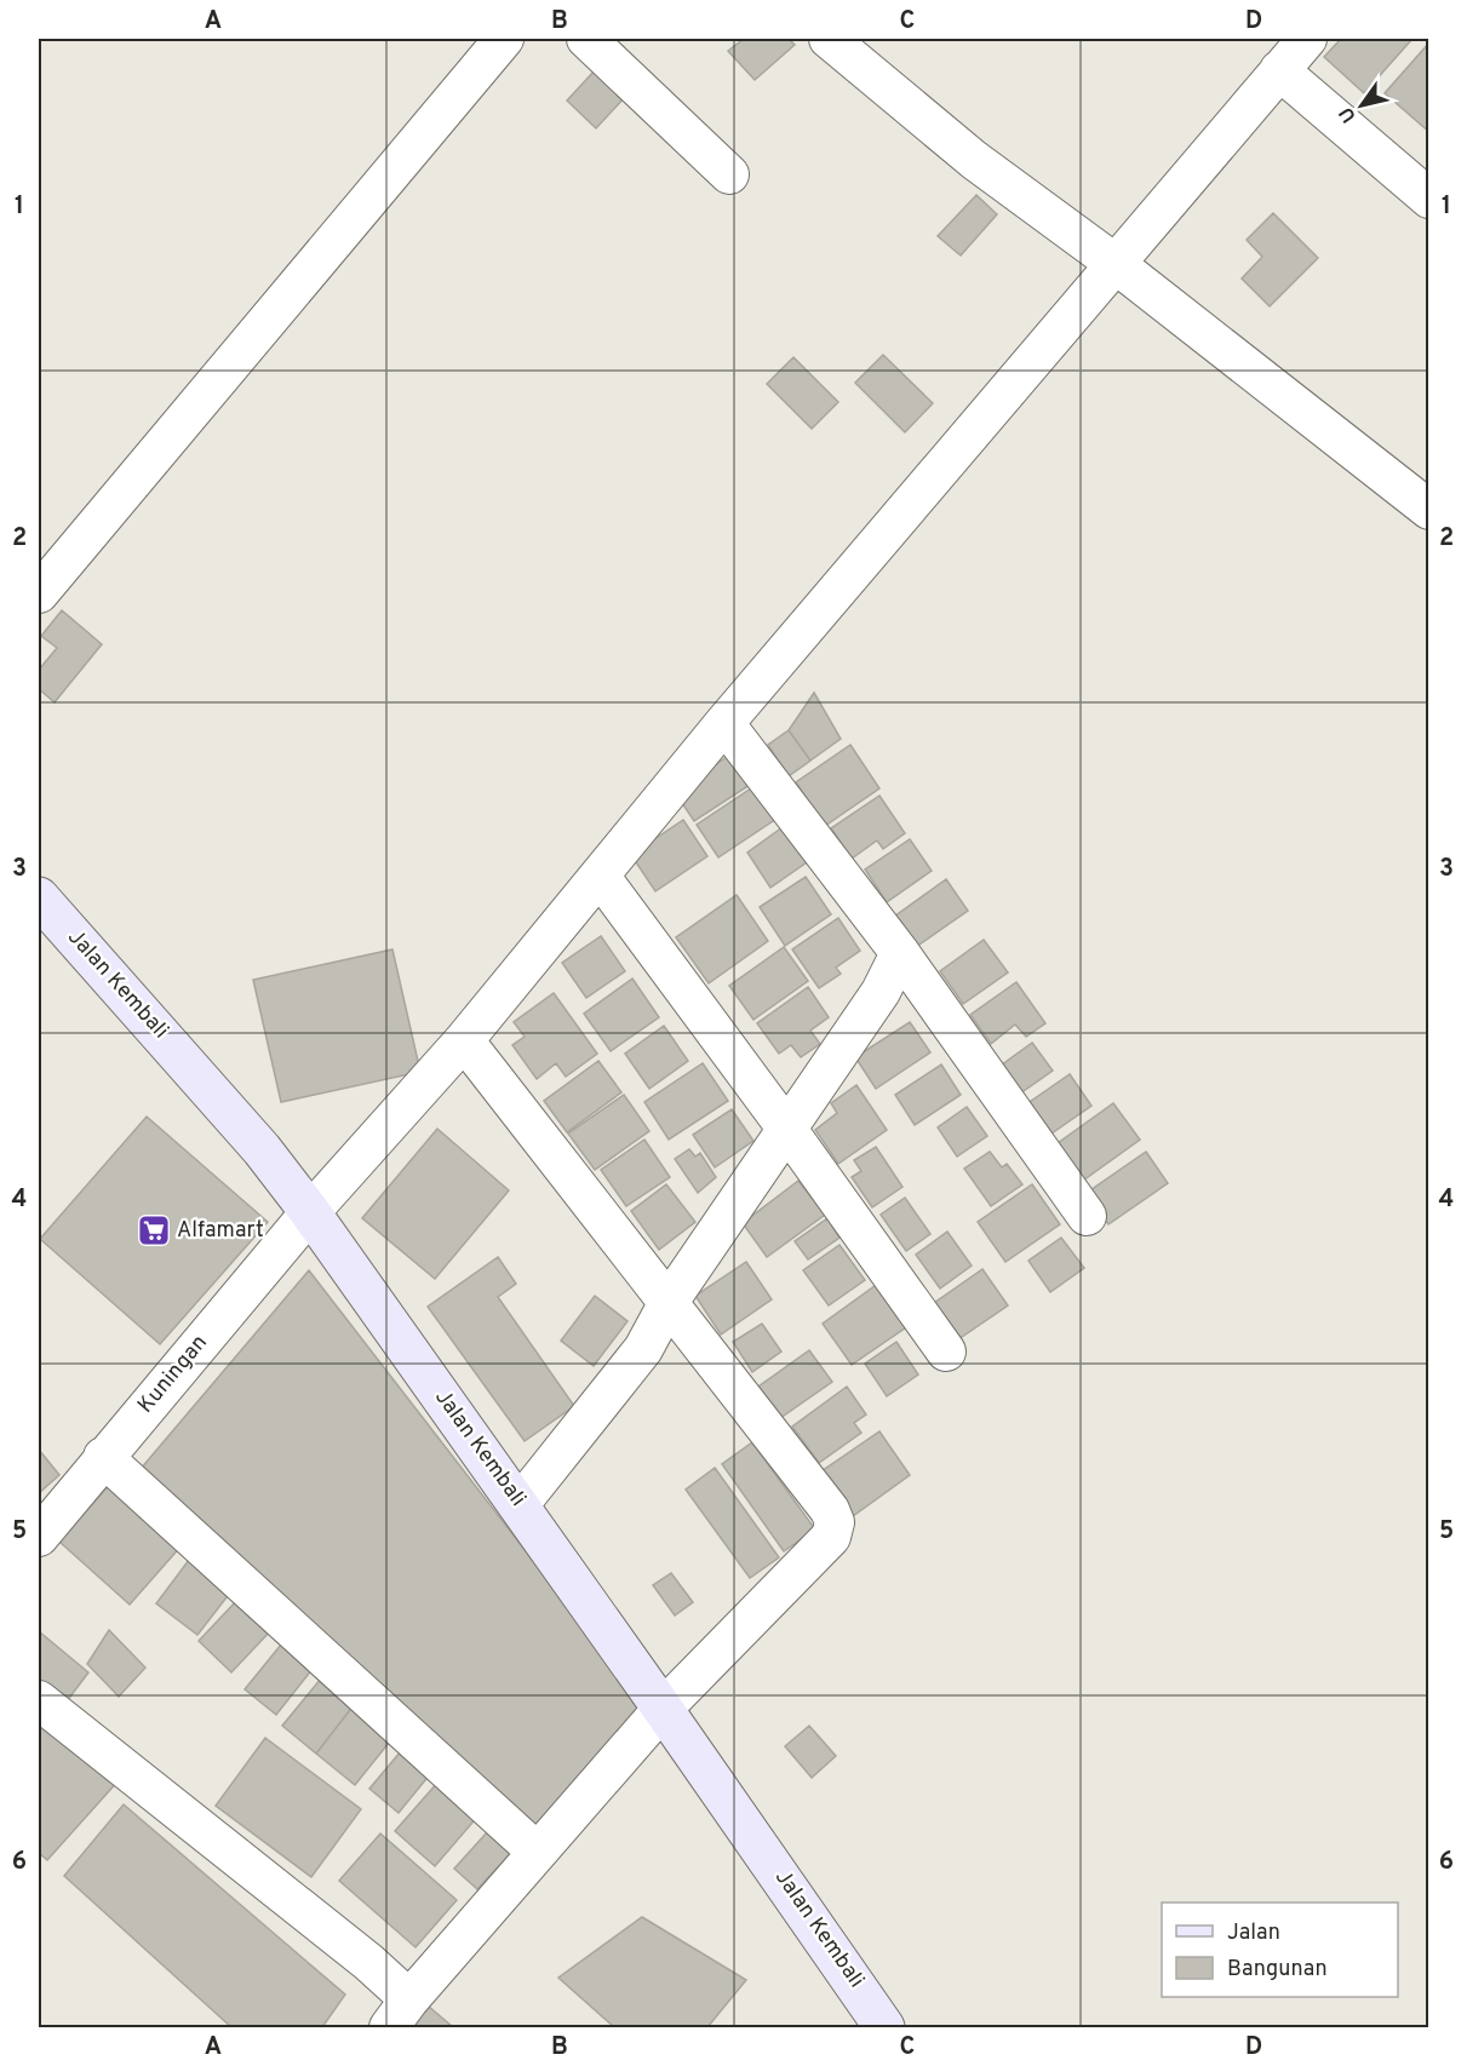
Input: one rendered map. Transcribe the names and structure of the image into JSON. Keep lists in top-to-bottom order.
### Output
{
  "streets": {
    "street": ["Jalan Kembali", "Kuningan"]
  },
  "crossings": [
    ["Jalan Kembali", "Kuningan"]
  ],
  "places": {
    "supermarket": ["Alfamart"]
  },
  "legend": ["Jalan", "Bangunan"],
  "north": "bottom left",
  "grid": {
    "columns": [
      "A",
      "B",
      "C",
      "D"
    ],
    "rows": [
      "1",
      "2",
      "3",
      "4",
      "5",
      "6"
    ]
  }
}
